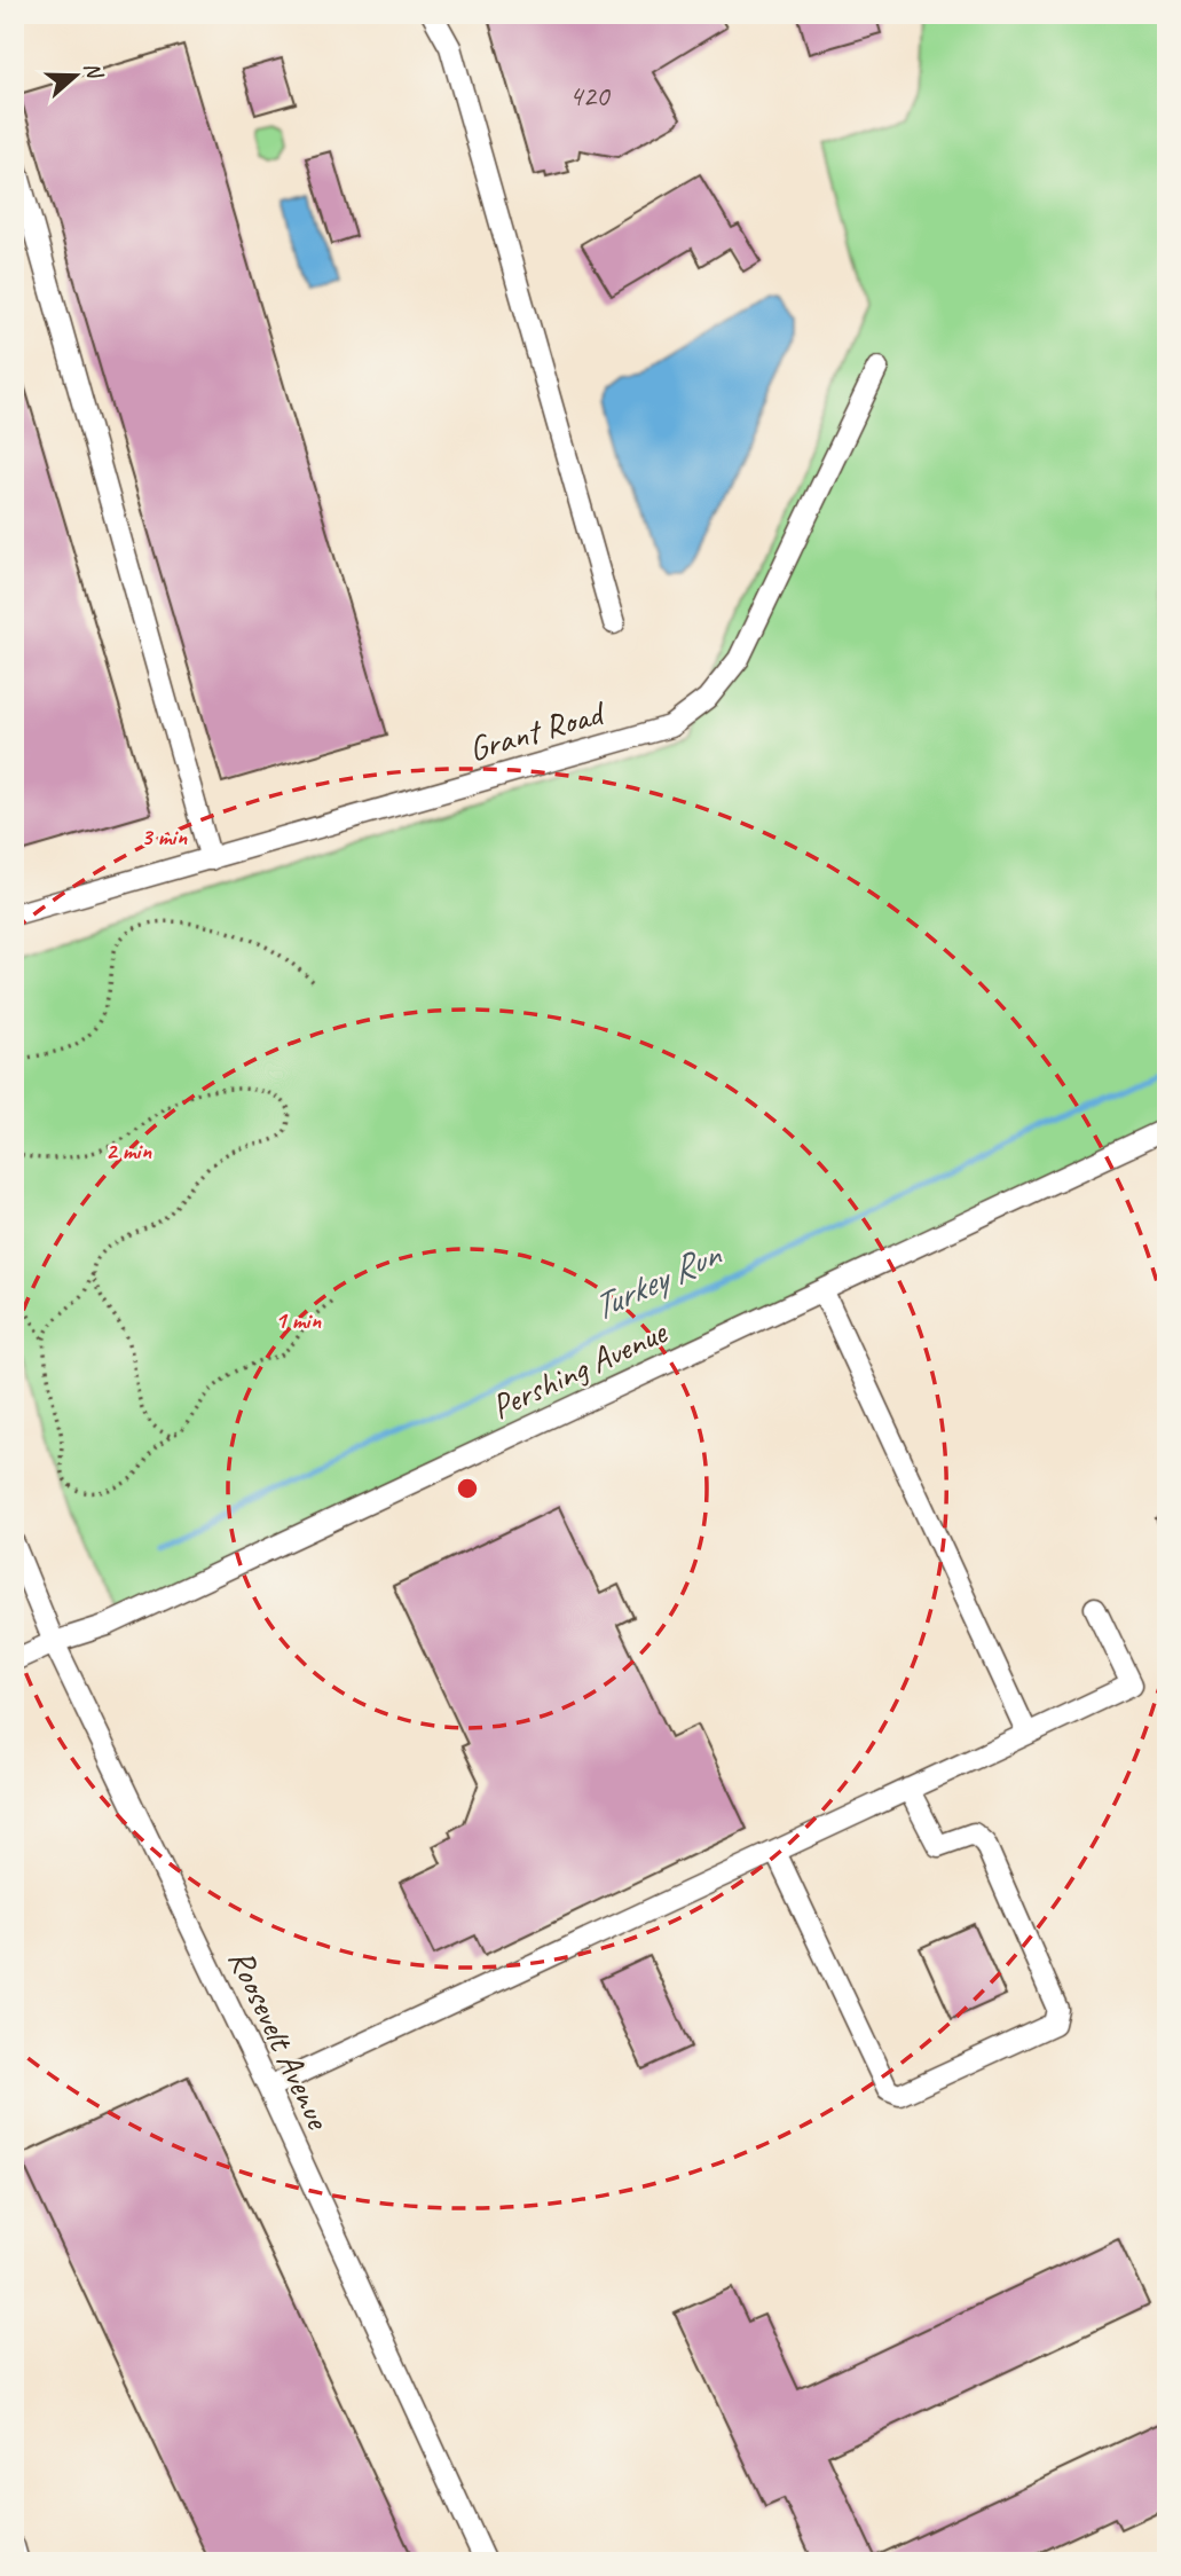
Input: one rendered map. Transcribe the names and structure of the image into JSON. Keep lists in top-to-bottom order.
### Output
{
  "streets": {
    "street": ["Grant Road", "Pershing Avenue", "Roosevelt Avenue"]
  },
  "crossings": [
    ["Pershing Avenue", "Roosevelt Avenue"]
  ],
  "water": ["Turkey Run"],
  "house_numbers": ["420"],
  "north": "right",
  "rings": ["3 min", "2 min", "1 min"]
}
